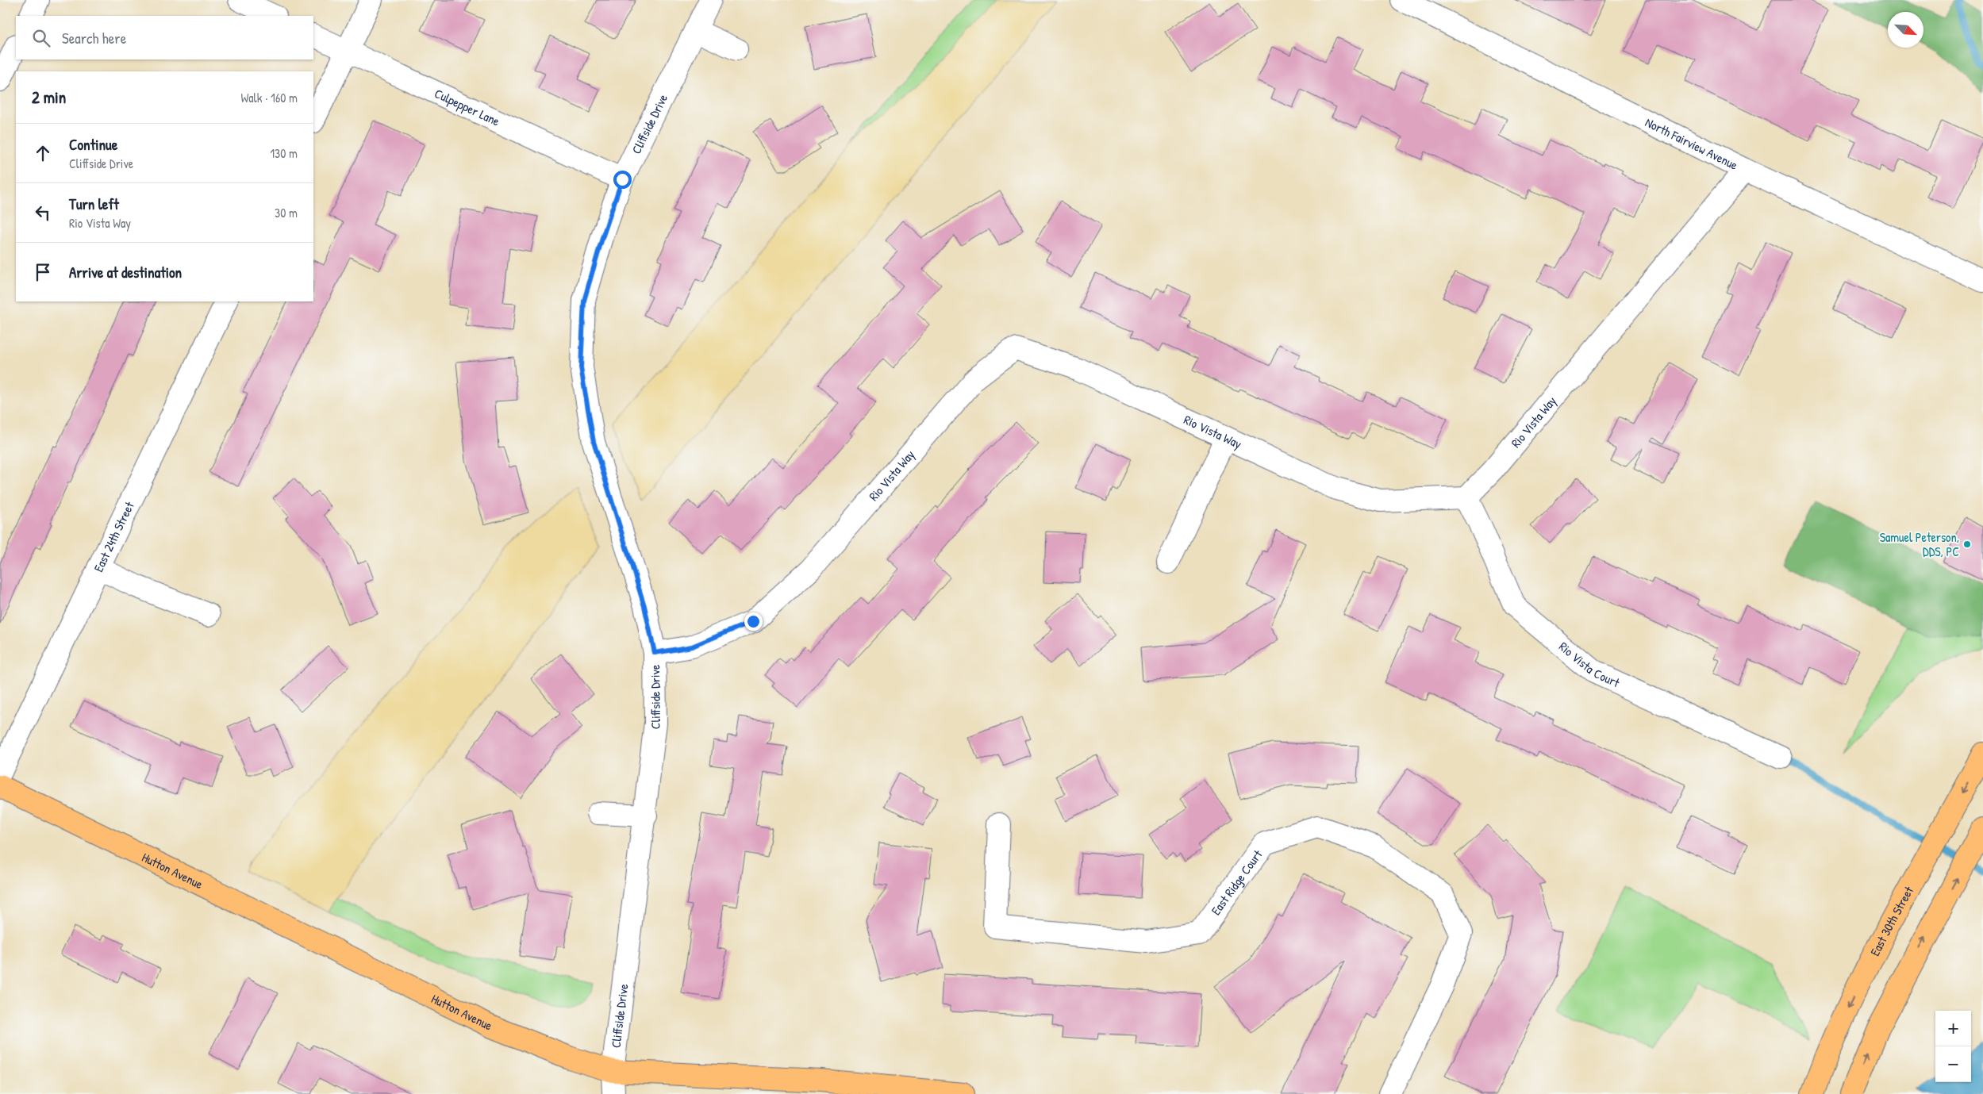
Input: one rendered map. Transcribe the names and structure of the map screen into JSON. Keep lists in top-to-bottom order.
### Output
{
  "streets": {
    "main road": ["Hutton Avenue", "East 30th Street"],
    "street": [
      "Culpepper Lane",
      "Cliffside Drive",
      "North Fairview Avenue",
      "Rio Vista Way",
      "East 24th Street",
      "Rio Vista Court",
      "East Ridge Court"
    ]
  },
  "crossings": [
    ["Culpepper Lane", "Cliffside Drive"],
    ["Cliffside Drive", "Rio Vista Way"],
    ["Cliffside Drive", "Hutton Avenue"],
    ["North Fairview Avenue", "Rio Vista Way"],
    ["Rio Vista Way", "Rio Vista Court"]
  ],
  "places": ["Samuel Peterson, DDS, PC"],
  "north": "bottom right",
  "page": {
    "search": "Search here",
    "heading": ["2 min", "Walk · 160 m"],
    "list": [
      ["Continue", "Cliffside Drive", "130 m"],
      ["Turn left", "Rio Vista Way", "30 m"],
      "Arrive at destination"
    ],
    "map_buttons": ["+", "−"]
  }
}
